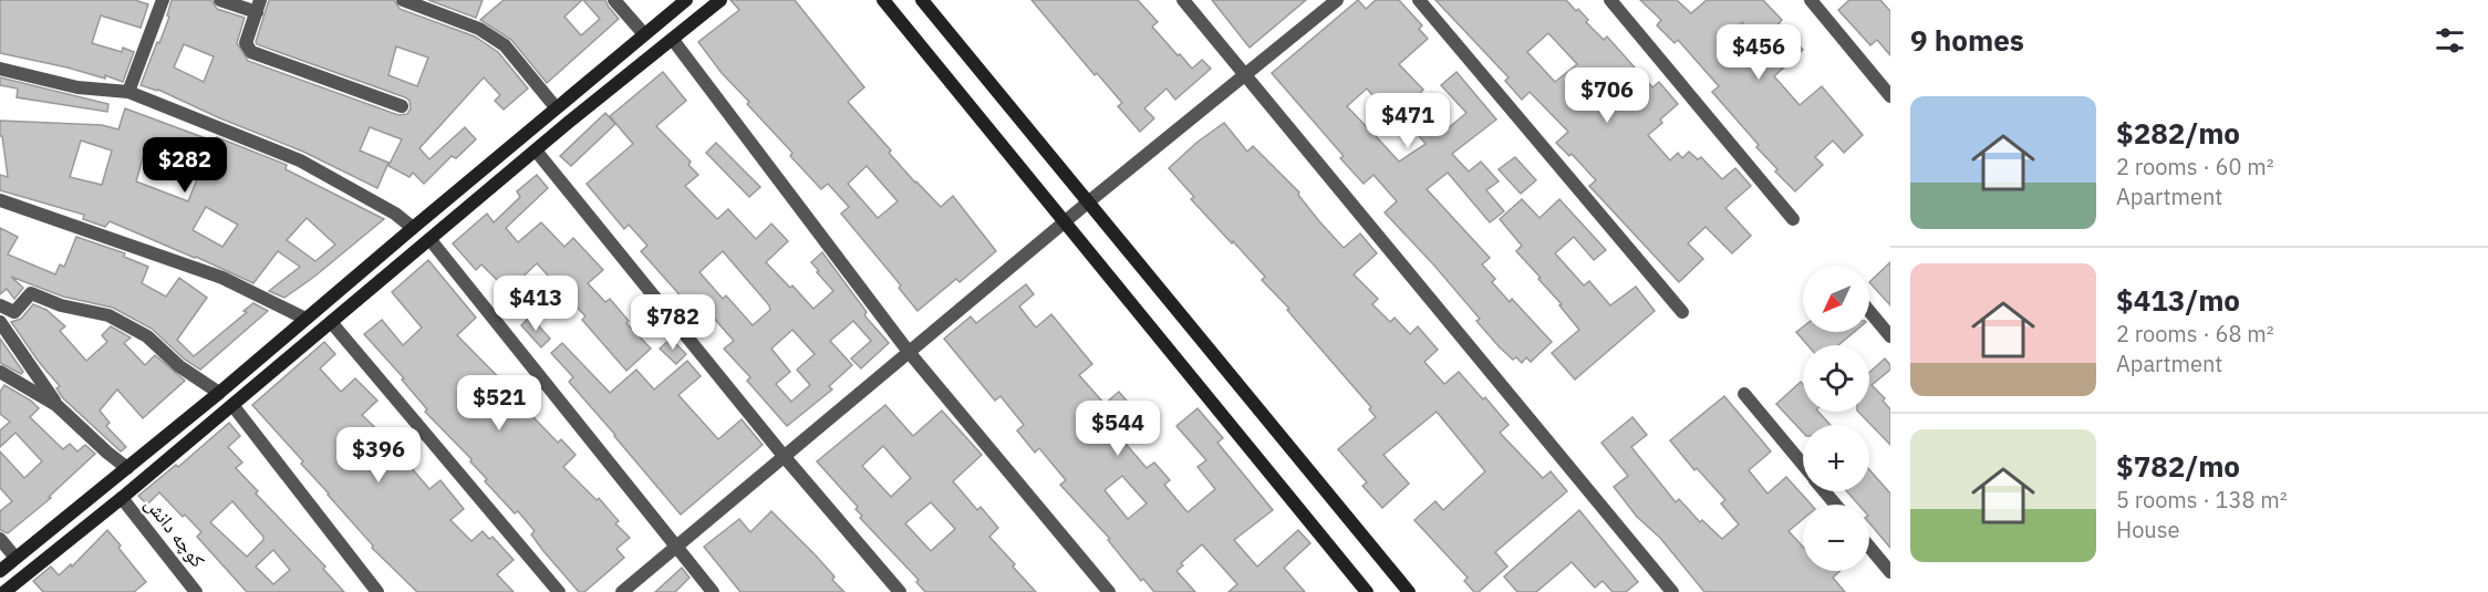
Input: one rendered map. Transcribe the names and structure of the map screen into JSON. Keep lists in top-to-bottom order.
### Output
{
  "streets": {
    "street": ["کوچه دانش"]
  },
  "north": "bottom left",
  "page": {
    "heading": "9 homes",
    "price": [
      "$456",
      "$706",
      "$471",
      "$282",
      "$413",
      "$782",
      "$521",
      "$544",
      "$396"
    ],
    "list": [
      {
        "name": "$282/mo",
        "note": "2 rooms · 60 m² · Apartment"
      },
      {
        "name": "$413/mo",
        "note": "2 rooms · 68 m² · Apartment"
      },
      {
        "name": "$782/mo",
        "note": "5 rooms · 138 m² · House"
      }
    ],
    "map_buttons": ["+", "−"]
  }
}
